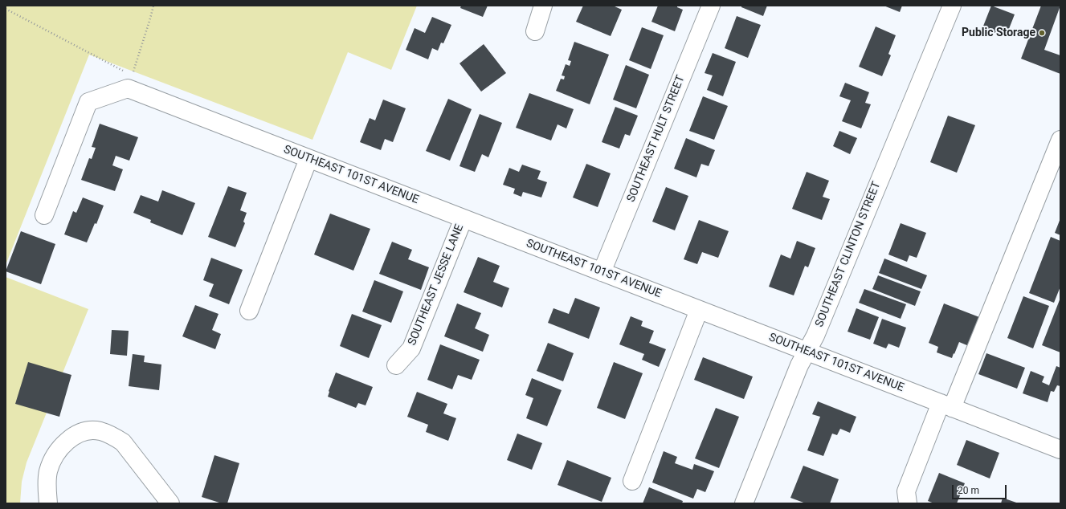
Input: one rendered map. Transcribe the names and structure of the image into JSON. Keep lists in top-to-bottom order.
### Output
{
  "streets": {
    "street": [
      "SOUTHEAST HULT STREET",
      "SOUTHEAST 101ST AVENUE",
      "SOUTHEAST CLINTON STREET",
      "SOUTHEAST JESSE LANE"
    ]
  },
  "crossings": [
    ["SOUTHEAST HULT STREET", "SOUTHEAST 101ST AVENUE"],
    ["SOUTHEAST 101ST AVENUE", "SOUTHEAST CLINTON STREET"],
    ["SOUTHEAST 101ST AVENUE", "SOUTHEAST JESSE LANE"]
  ],
  "places": ["Public Storage"],
  "scale_bar": "20 m"
}
